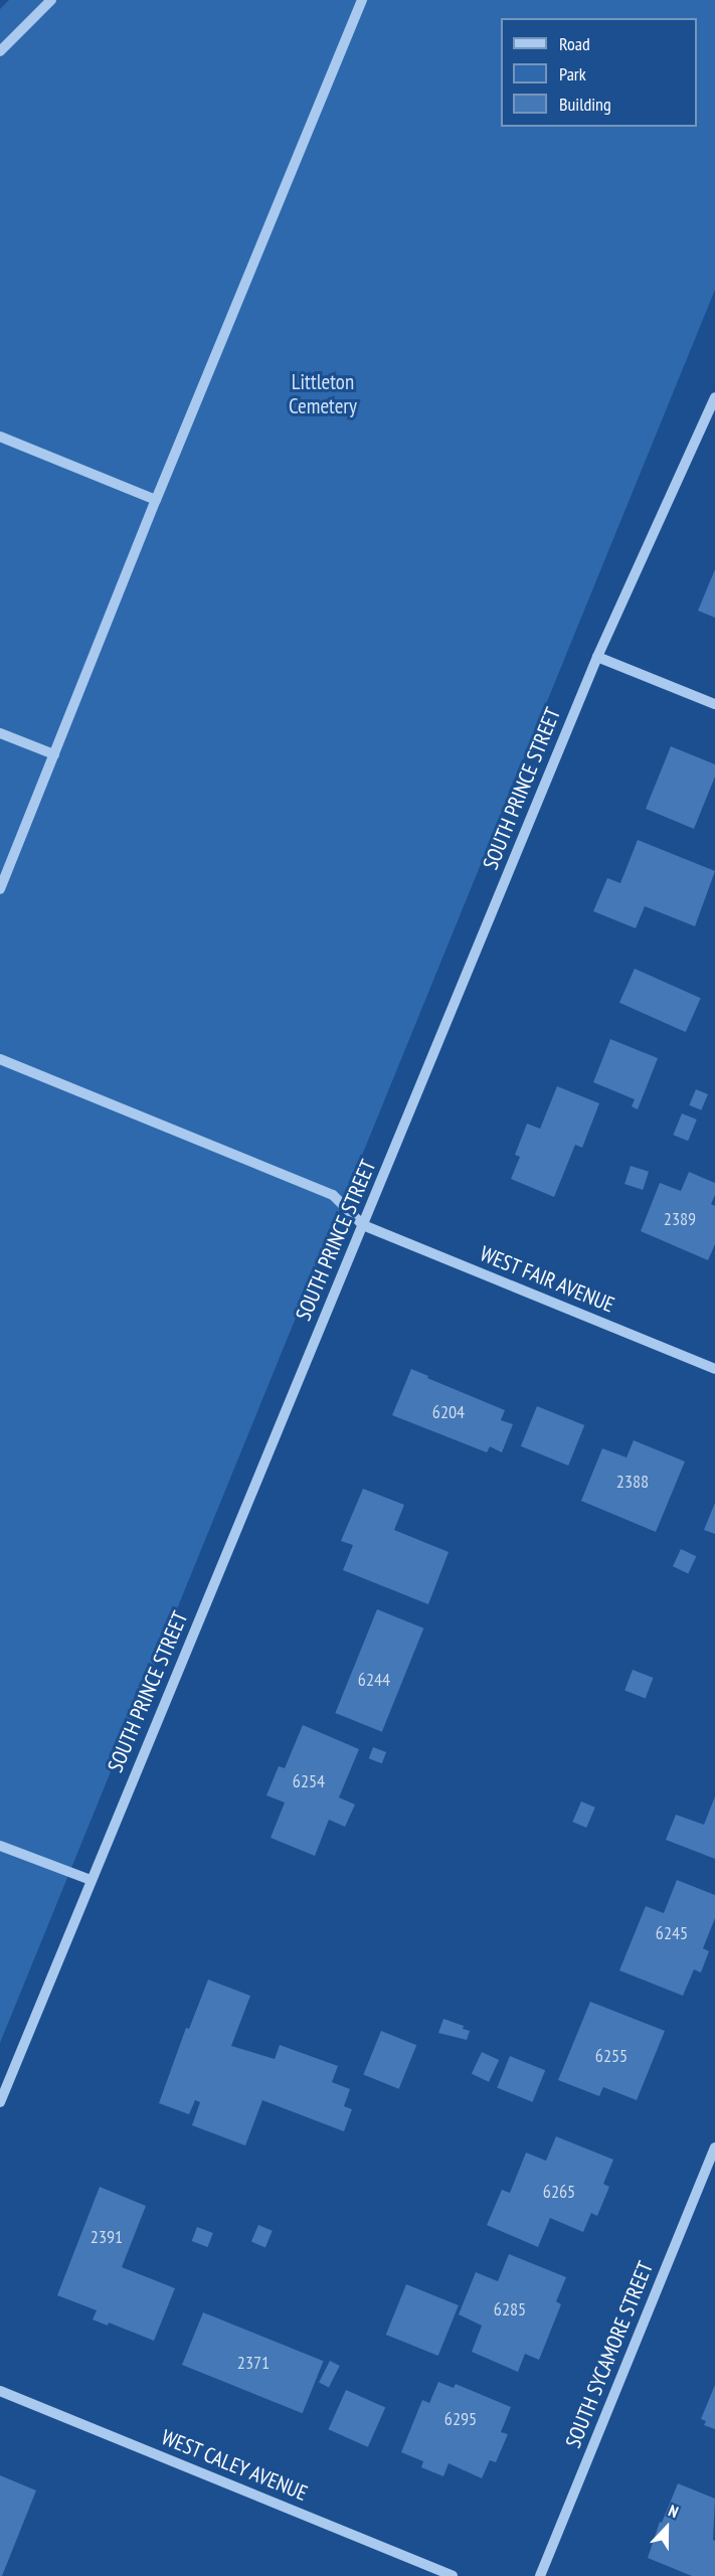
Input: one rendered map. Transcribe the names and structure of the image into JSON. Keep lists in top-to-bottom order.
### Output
{
  "streets": {
    "street": [
      "SOUTH PRINCE STREET",
      "WEST FAIR AVENUE",
      "SOUTH SYCAMORE STREET",
      "WEST CALEY AVENUE"
    ]
  },
  "crossings": [
    ["SOUTH PRINCE STREET", "WEST FAIR AVENUE"]
  ],
  "parks": ["Littleton Cemetery"],
  "house_numbers": [
    "2389",
    "6204",
    "2388",
    "6244",
    "6254",
    "6245",
    "6255",
    "6265",
    "2391",
    "6285",
    "2371",
    "6295"
  ],
  "legend": ["Road", "Park", "Building"],
  "north": "top"
}
